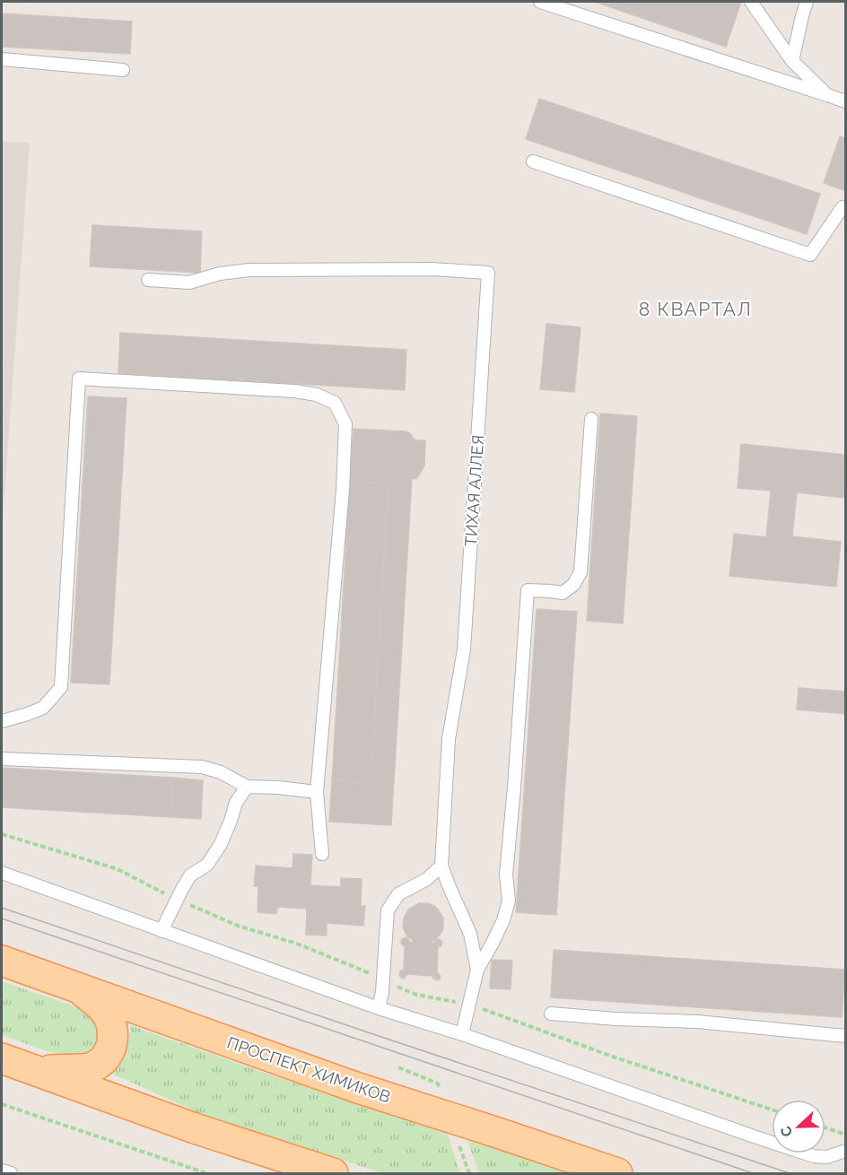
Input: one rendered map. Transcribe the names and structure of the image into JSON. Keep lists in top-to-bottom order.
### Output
{
  "streets": {
    "main road": ["ПРОСПЕКТ ХИМИКОВ"],
    "lane": ["ТИХАЯ АЛЛЕЯ"]
  },
  "districts": ["8 КВАРТАЛ"],
  "north": "left"
}
